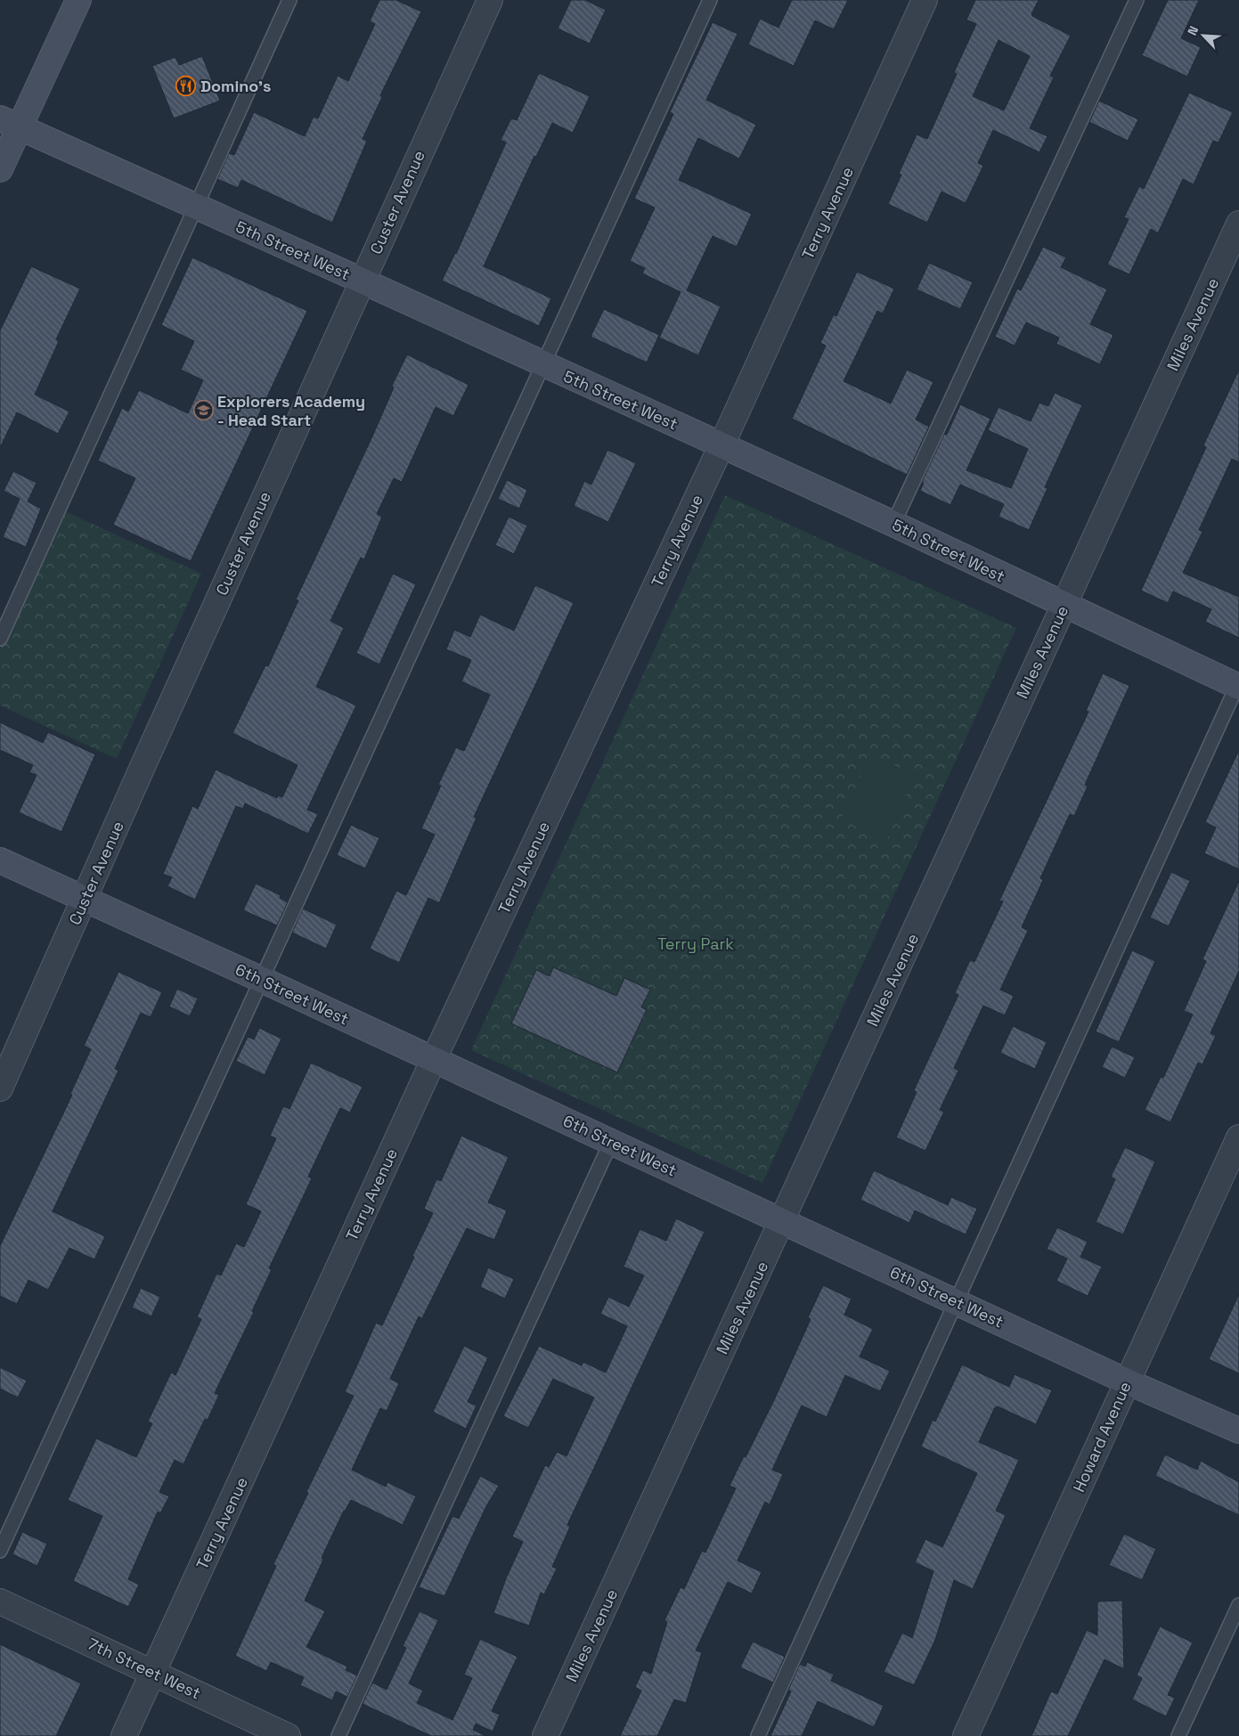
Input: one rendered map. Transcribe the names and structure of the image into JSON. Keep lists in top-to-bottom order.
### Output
{
  "streets": {
    "street": [
      "Custer Avenue",
      "Terry Avenue",
      "5th Street West",
      "Miles Avenue",
      "6th Street West",
      "Howard Avenue",
      "7th Street West"
    ]
  },
  "crossings": [
    ["Custer Avenue", "5th Street West"],
    ["Custer Avenue", "6th Street West"],
    ["Terry Avenue", "5th Street West"],
    ["Terry Avenue", "6th Street West"],
    ["Terry Avenue", "7th Street West"],
    ["5th Street West", "Miles Avenue"],
    ["Miles Avenue", "6th Street West"],
    ["6th Street West", "Howard Avenue"]
  ],
  "parks": ["Terry Park"],
  "places": {
    "restaurant": ["Domino's"],
    "school or university": ["Explorers Academy - Head Start"]
  },
  "north": "top left"
}
